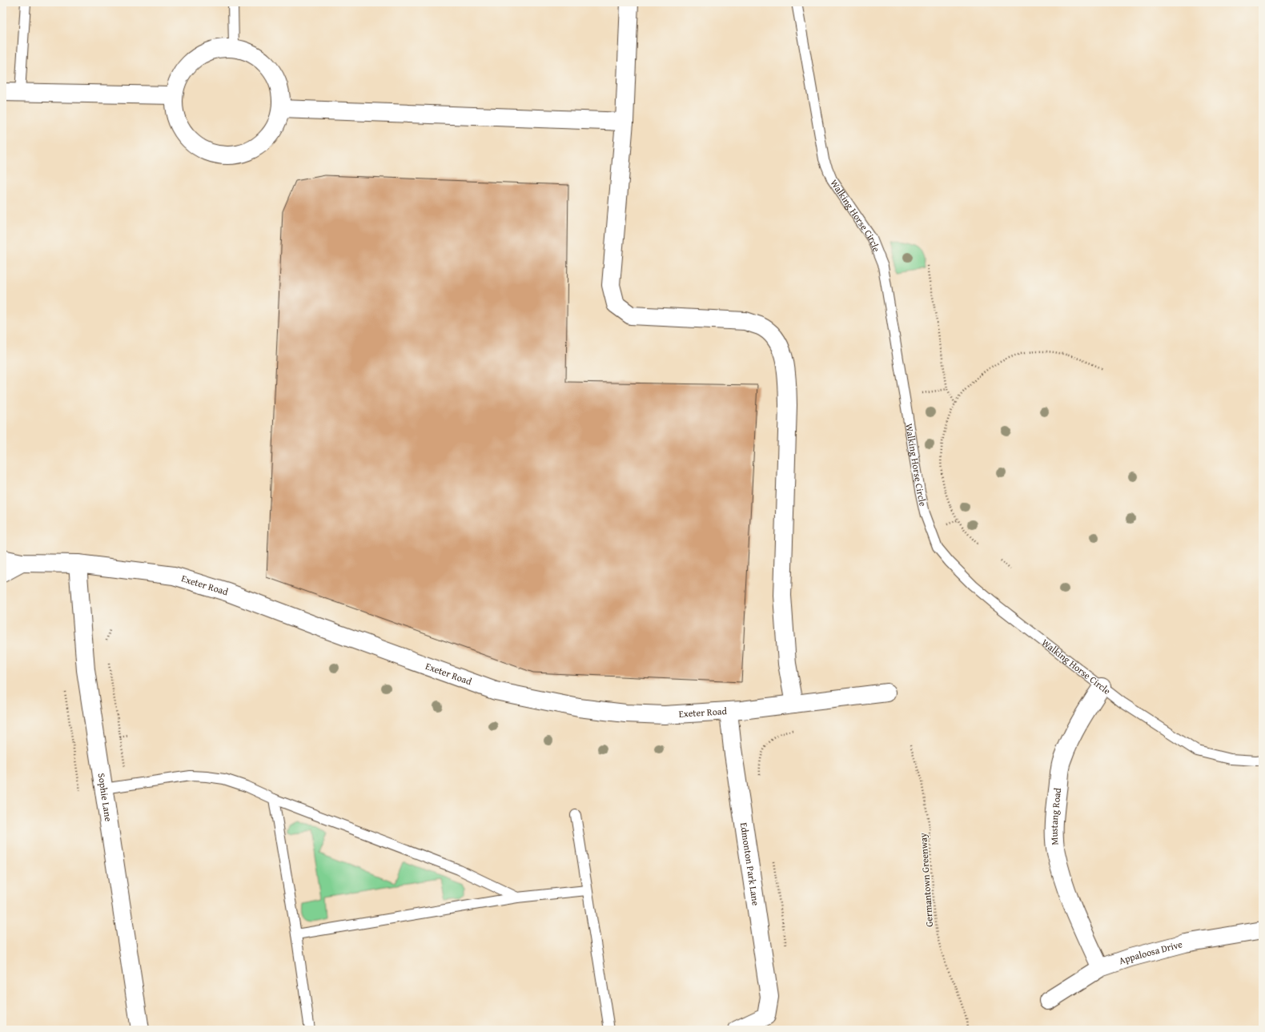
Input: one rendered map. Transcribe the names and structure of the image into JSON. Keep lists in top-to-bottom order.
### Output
{
  "streets": {
    "street": [
      "Exeter Road",
      "Sophie Lane",
      "Mustang Road",
      "Edmonton Park Lane",
      "Appaloosa Drive"
    ],
    "lane": ["Walking Horse Circle"],
    "path": ["Germantown Greenway"]
  },
  "crossings": [
    ["Walking Horse Circle", "Mustang Road"],
    ["Exeter Road", "Sophie Lane"],
    ["Exeter Road", "Edmonton Park Lane"],
    ["Mustang Road", "Appaloosa Drive"]
  ]
}
